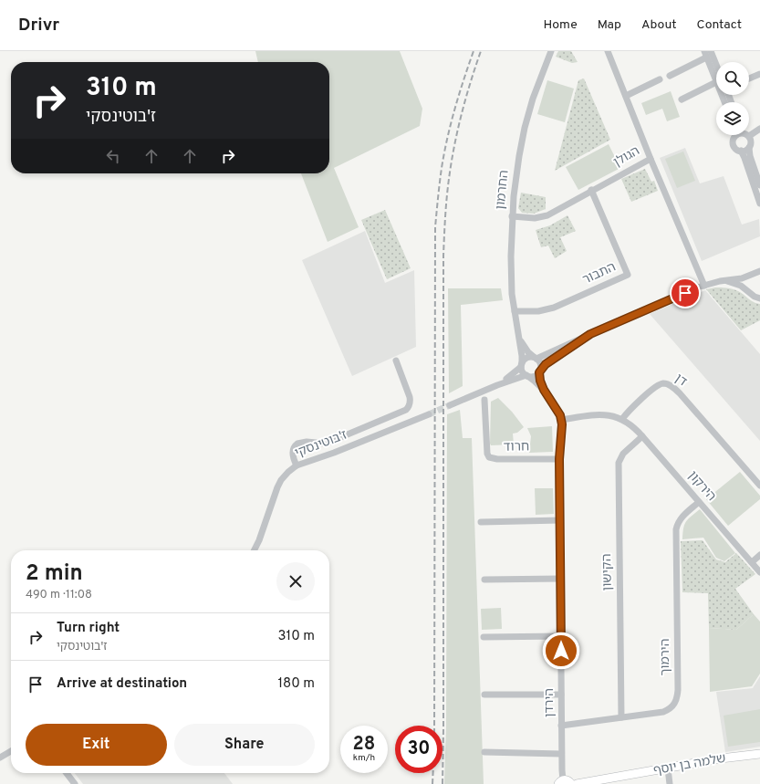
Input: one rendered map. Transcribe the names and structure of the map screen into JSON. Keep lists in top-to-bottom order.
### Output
{
  "streets": {
    "main road": ["שלמה בן יוסף"],
    "street": [
      "הגולן",
      "החרמון",
      "התבור",
      "דן",
      "ז'בוטינסקי",
      "חרוד",
      "הירקון",
      "הקישון",
      "הירמוך",
      "הירדן"
    ]
  },
  "crossings": [
    ["הגולן", "החרמון"],
    ["הגולן", "התבור"],
    ["החרמון", "התבור"],
    ["דן", "הירקון"],
    ["חרוד", "הירדן"],
    ["הירקון", "הקישון"],
    ["הירקון", "הירמוך"],
    ["הקישון", "הירמוך"],
    ["הירמוך", "הירדן"]
  ],
  "page": {
    "header": "Drivr",
    "nav": [
      "Home",
      "Map",
      "About",
      "Contact"
    ],
    "turn": ["310 m", "ז'בוטינסקי"],
    "heading": ["2 min", "490 m · 11:08"],
    "list": [
      {
        "name": "Turn right",
        "note": "ז'בוטינסקי",
        "value": "310 m"
      },
      {
        "name": "Arrive at destination",
        "value": "180 m"
      }
    ],
    "buttons": ["Exit", "Share"],
    "speed": "28 km/h",
    "limit": "30"
  }
}
